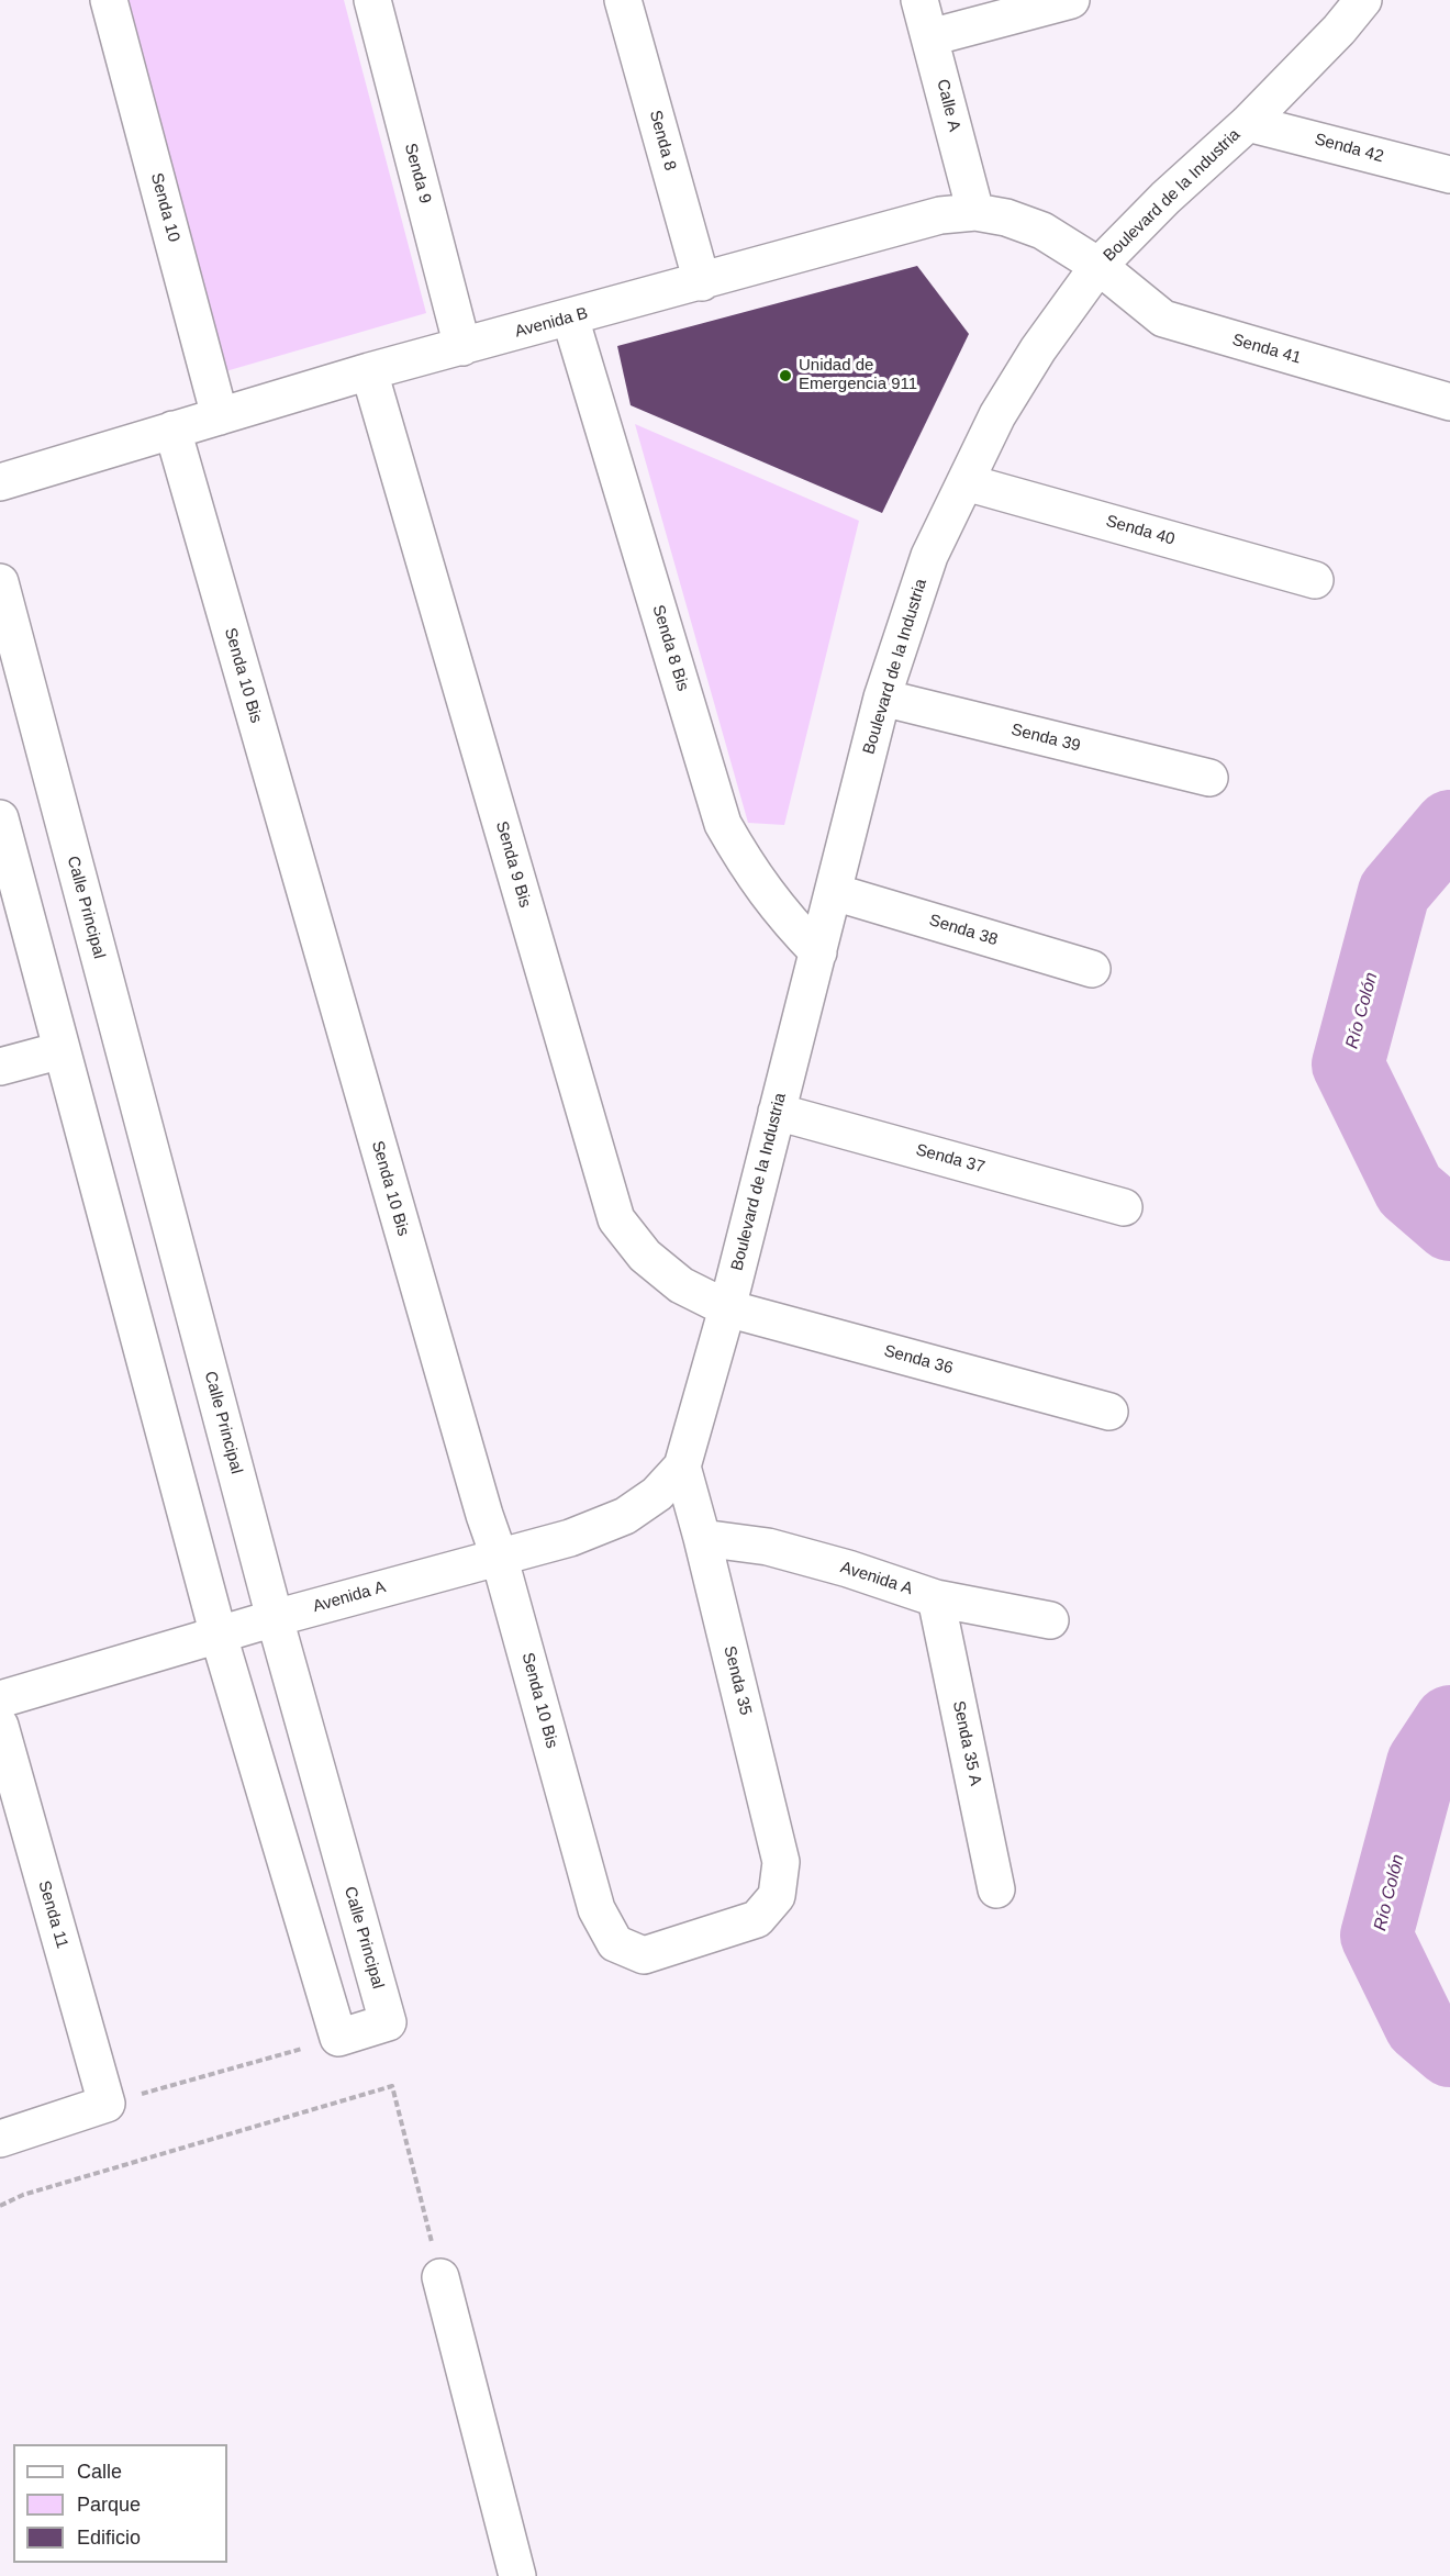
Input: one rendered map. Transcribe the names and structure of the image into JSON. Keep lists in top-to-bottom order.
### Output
{
  "streets": {
    "street": [
      "Calle A",
      "Senda 8",
      "Senda 42",
      "Senda 9",
      "Boulevard de la Industria",
      "Senda 10",
      "Avenida B",
      "Senda 41",
      "Senda 40",
      "Senda 8 Bis",
      "Senda 10 Bis",
      "Senda 39",
      "Senda 9 Bis",
      "Calle Principal",
      "Senda 38",
      "Senda 37",
      "Senda 36",
      "Avenida A",
      "Senda 35",
      "Senda 35 A",
      "Senda 11"
    ]
  },
  "crossings": [
    ["Calle A", "Avenida B"],
    ["Senda 8", "Avenida B"],
    ["Senda 42", "Boulevard de la Industria"],
    ["Senda 9", "Avenida B"],
    ["Boulevard de la Industria", "Avenida B"],
    ["Boulevard de la Industria", "Senda 41"],
    ["Boulevard de la Industria", "Senda 40"],
    ["Boulevard de la Industria", "Senda 8 Bis"],
    ["Boulevard de la Industria", "Senda 39"],
    ["Boulevard de la Industria", "Senda 9 Bis"],
    ["Boulevard de la Industria", "Senda 38"],
    ["Boulevard de la Industria", "Senda 37"],
    ["Boulevard de la Industria", "Senda 36"],
    ["Boulevard de la Industria", "Avenida A"],
    ["Boulevard de la Industria", "Senda 35"],
    ["Senda 10", "Avenida B"],
    ["Avenida B", "Senda 41"],
    ["Avenida B", "Senda 8 Bis"],
    ["Avenida B", "Senda 10 Bis"],
    ["Avenida B", "Senda 9 Bis"],
    ["Senda 10 Bis", "Avenida A"],
    ["Senda 10 Bis", "Senda 35"],
    ["Senda 9 Bis", "Senda 36"],
    ["Calle Principal", "Avenida A"],
    ["Avenida A", "Senda 35"],
    ["Avenida A", "Senda 35 A"]
  ],
  "water": ["Río Colón"],
  "places": ["Unidad de Emergencia 911"],
  "legend": ["Calle", "Parque", "Edificio"]
}
